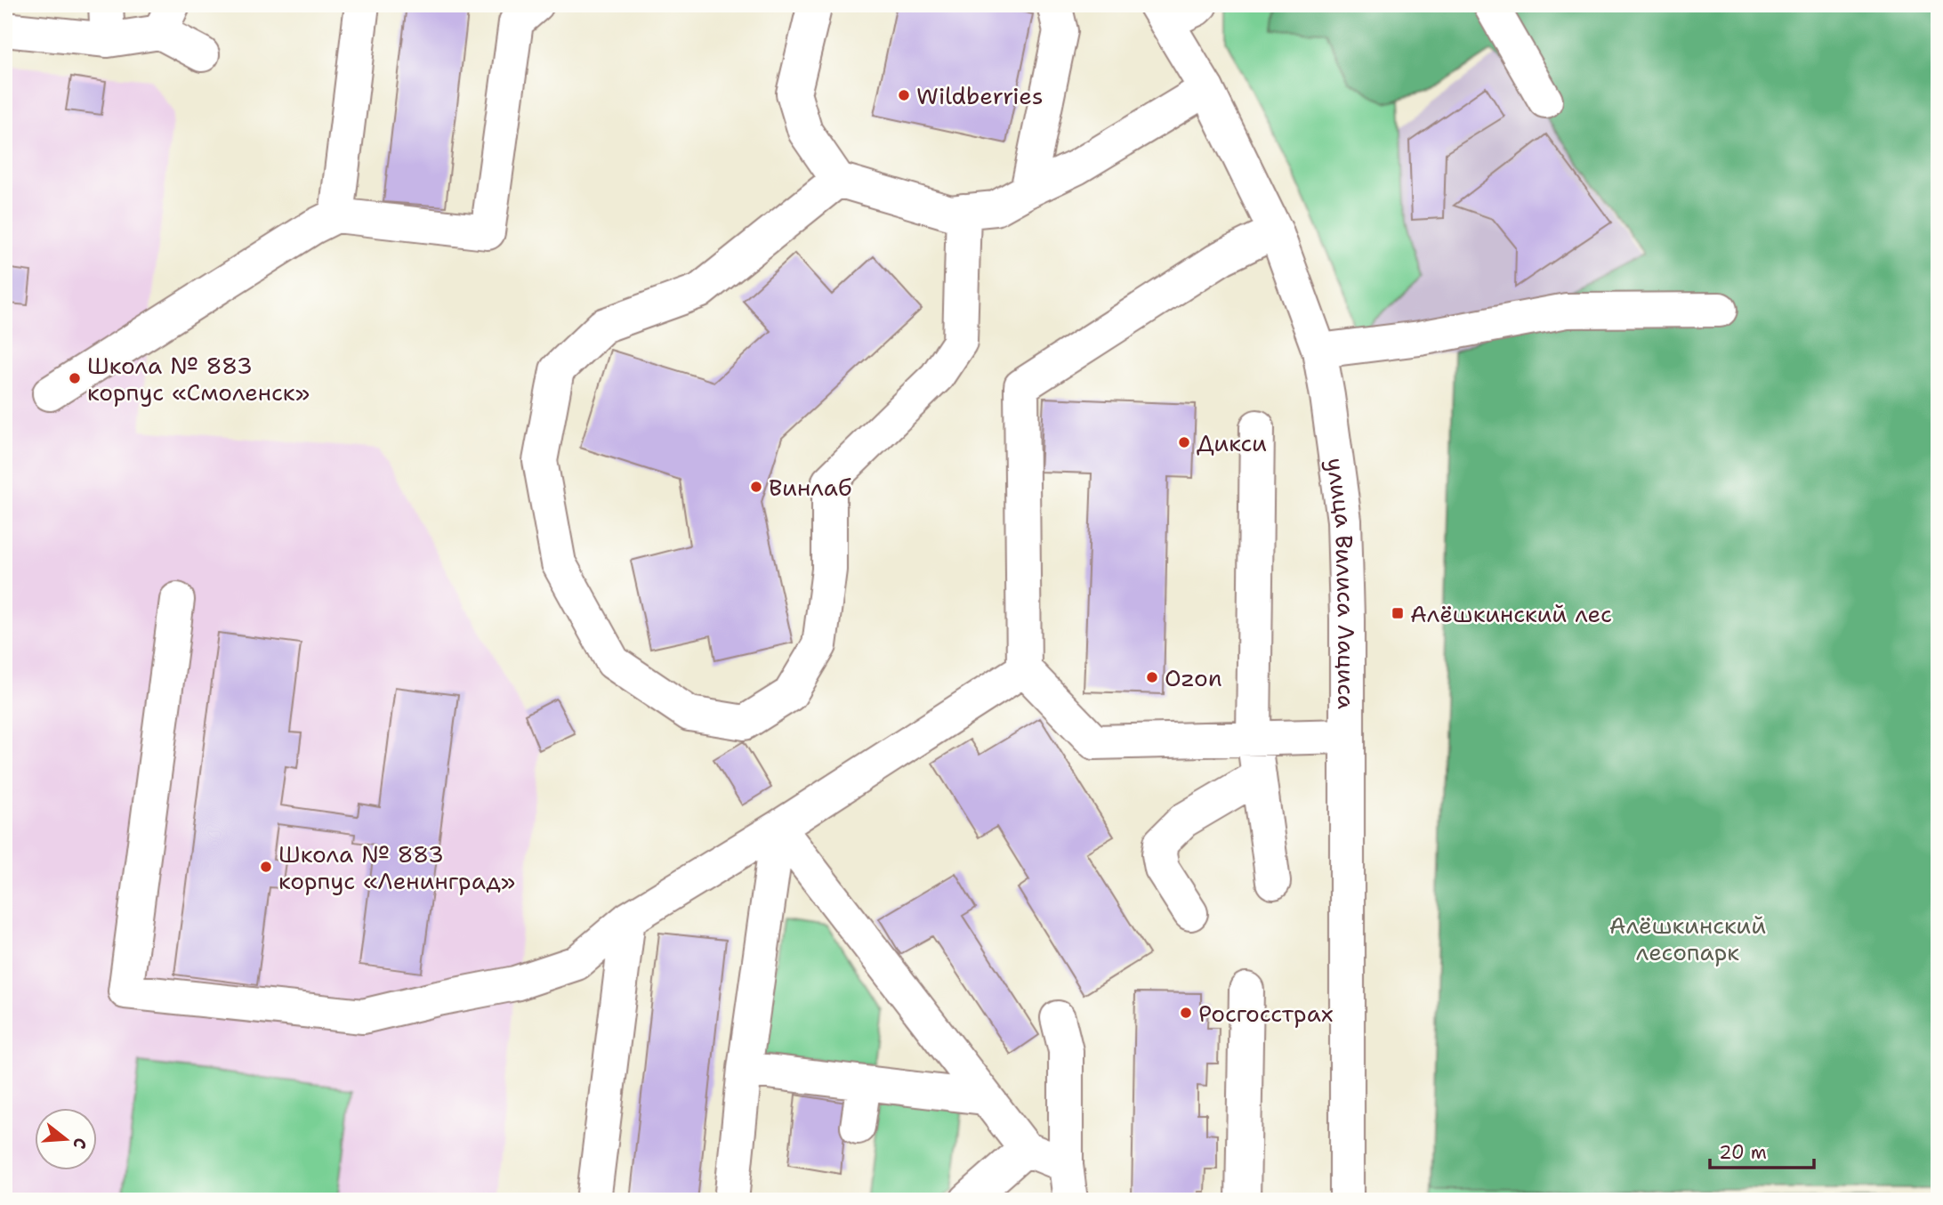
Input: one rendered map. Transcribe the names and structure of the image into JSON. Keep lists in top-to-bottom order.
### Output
{
  "streets": {
    "main road": ["улица Вилиса Лациса"]
  },
  "parks": ["Алёшкинский лесопарк"],
  "places": {
    "other": [
      "Wildberries",
      "Школа № 883 корпус «Смоленск»",
      "Дикси",
      "Винлаб",
      "Ozon",
      "Школа № 883 корпус «Ленинград»",
      "Росгосстрах"
    ],
    "transit": ["Алёшкинский лес"]
  },
  "scale_bar": "20 m",
  "north": "right"
}
